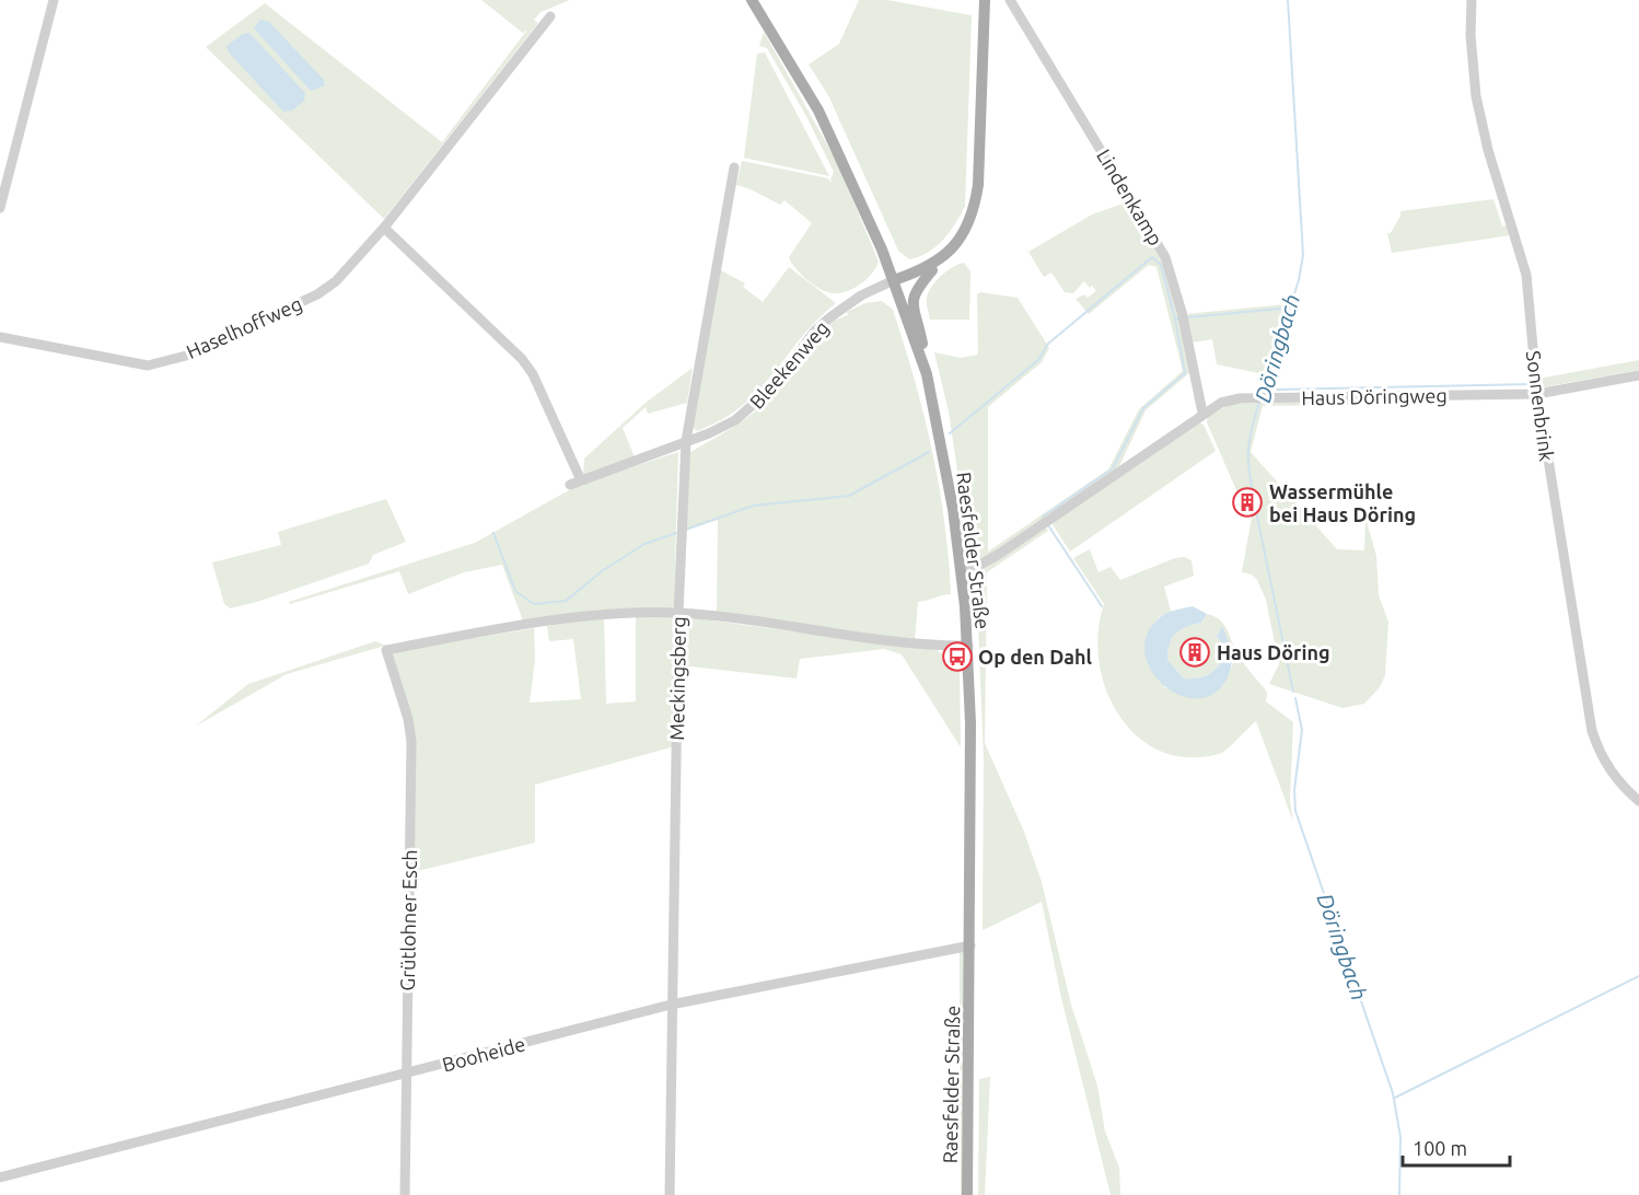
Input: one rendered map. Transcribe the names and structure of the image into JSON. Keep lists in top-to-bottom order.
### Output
{
  "streets": {
    "main road": ["Raesfelder Straße"],
    "street": [
      "Lindenkamp",
      "Haselhoffweg",
      "Bleekenweg",
      "Haus Döringweg",
      "Sonnenbrink",
      "Meckingsberg",
      "Grütlohner Esch",
      "Booheide"
    ]
  },
  "crossings": [
    ["Lindenkamp", "Haus Döringweg"],
    ["Bleekenweg", "Raesfelder Straße"],
    ["Bleekenweg", "Meckingsberg"],
    ["Haus Döringweg", "Sonnenbrink"],
    ["Haus Döringweg", "Raesfelder Straße"],
    ["Raesfelder Straße", "Booheide"],
    ["Meckingsberg", "Grütlohner Esch"],
    ["Meckingsberg", "Booheide"],
    ["Grütlohner Esch", "Booheide"]
  ],
  "water": ["Döringbach"],
  "places": {
    "building": ["Wassermühle bei Haus Döring", "Haus Döring"],
    "bus stop": ["Op den Dahl"]
  },
  "scale_bar": "100 m"
}
